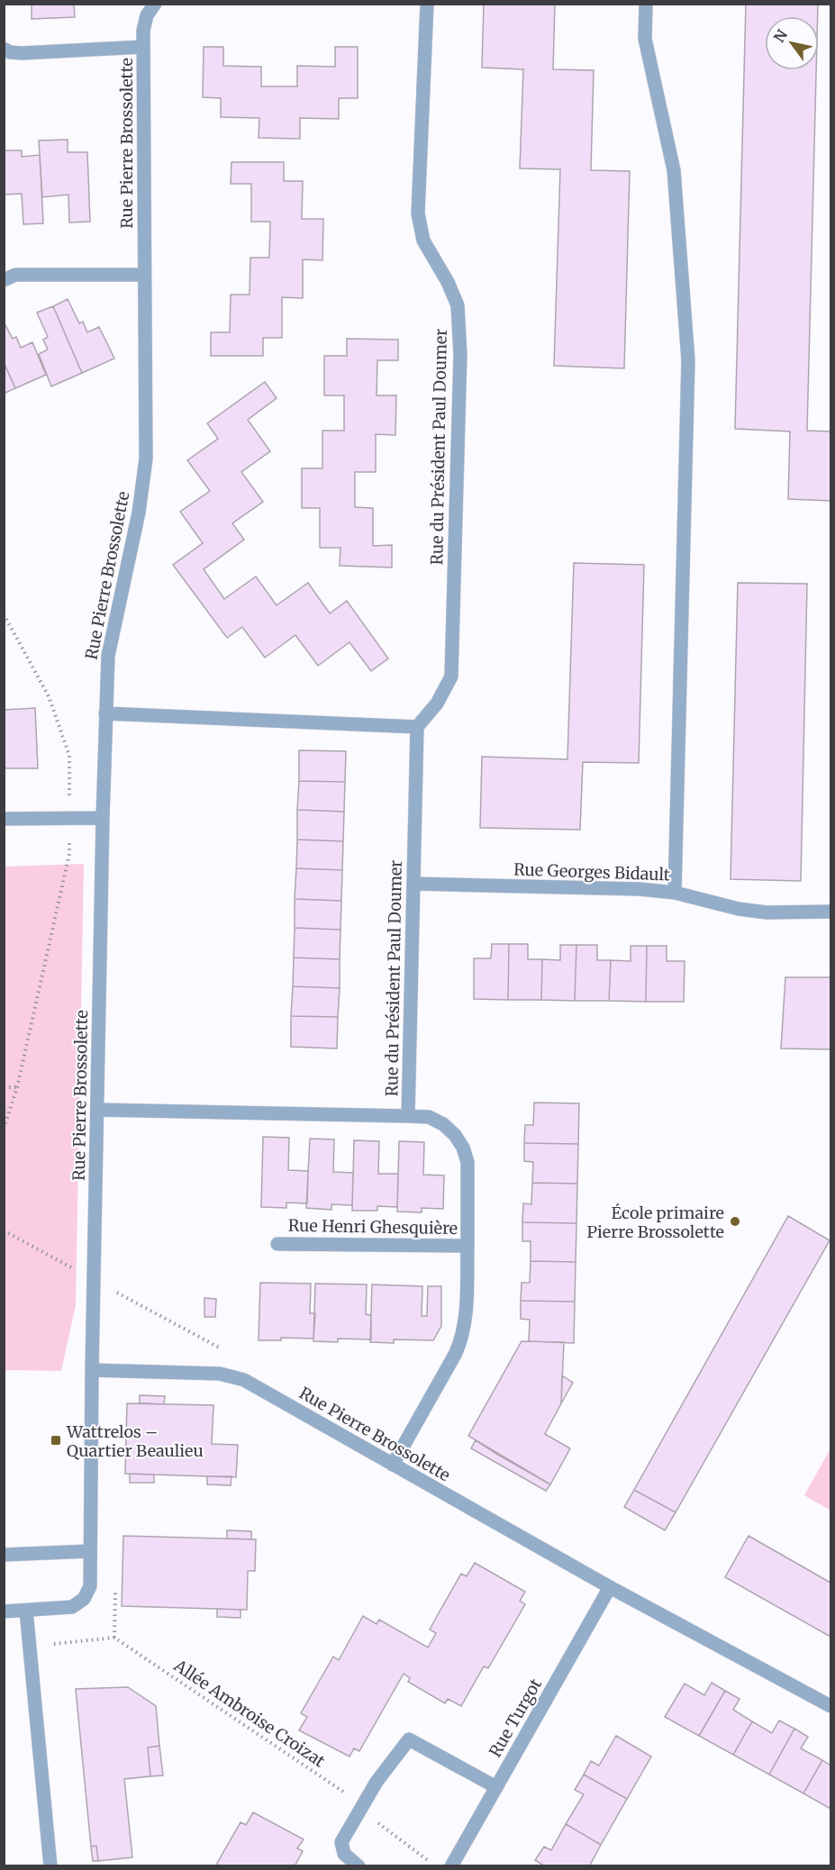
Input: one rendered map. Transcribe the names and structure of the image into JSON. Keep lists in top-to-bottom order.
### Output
{
  "streets": {
    "street": [
      "Rue Pierre Brossolette",
      "Rue du Président Paul Doumer",
      "Rue Georges Bidault",
      "Rue Henri Ghesquière",
      "Rue Turgot"
    ],
    "path": ["Allée Ambroise Croizat"]
  },
  "crossings": [
    ["Rue Pierre Brossolette", "Rue du Président Paul Doumer"],
    ["Rue Pierre Brossolette", "Rue Henri Ghesquière"],
    ["Rue Pierre Brossolette", "Rue Turgot"],
    ["Rue du Président Paul Doumer", "Rue Georges Bidault"],
    ["Rue du Président Paul Doumer", "Rue Henri Ghesquière"]
  ],
  "places": {
    "other": ["École primaire Pierre Brossolette"],
    "transit": ["Wattrelos – Quartier Beaulieu"]
  },
  "north": "top left"
}
